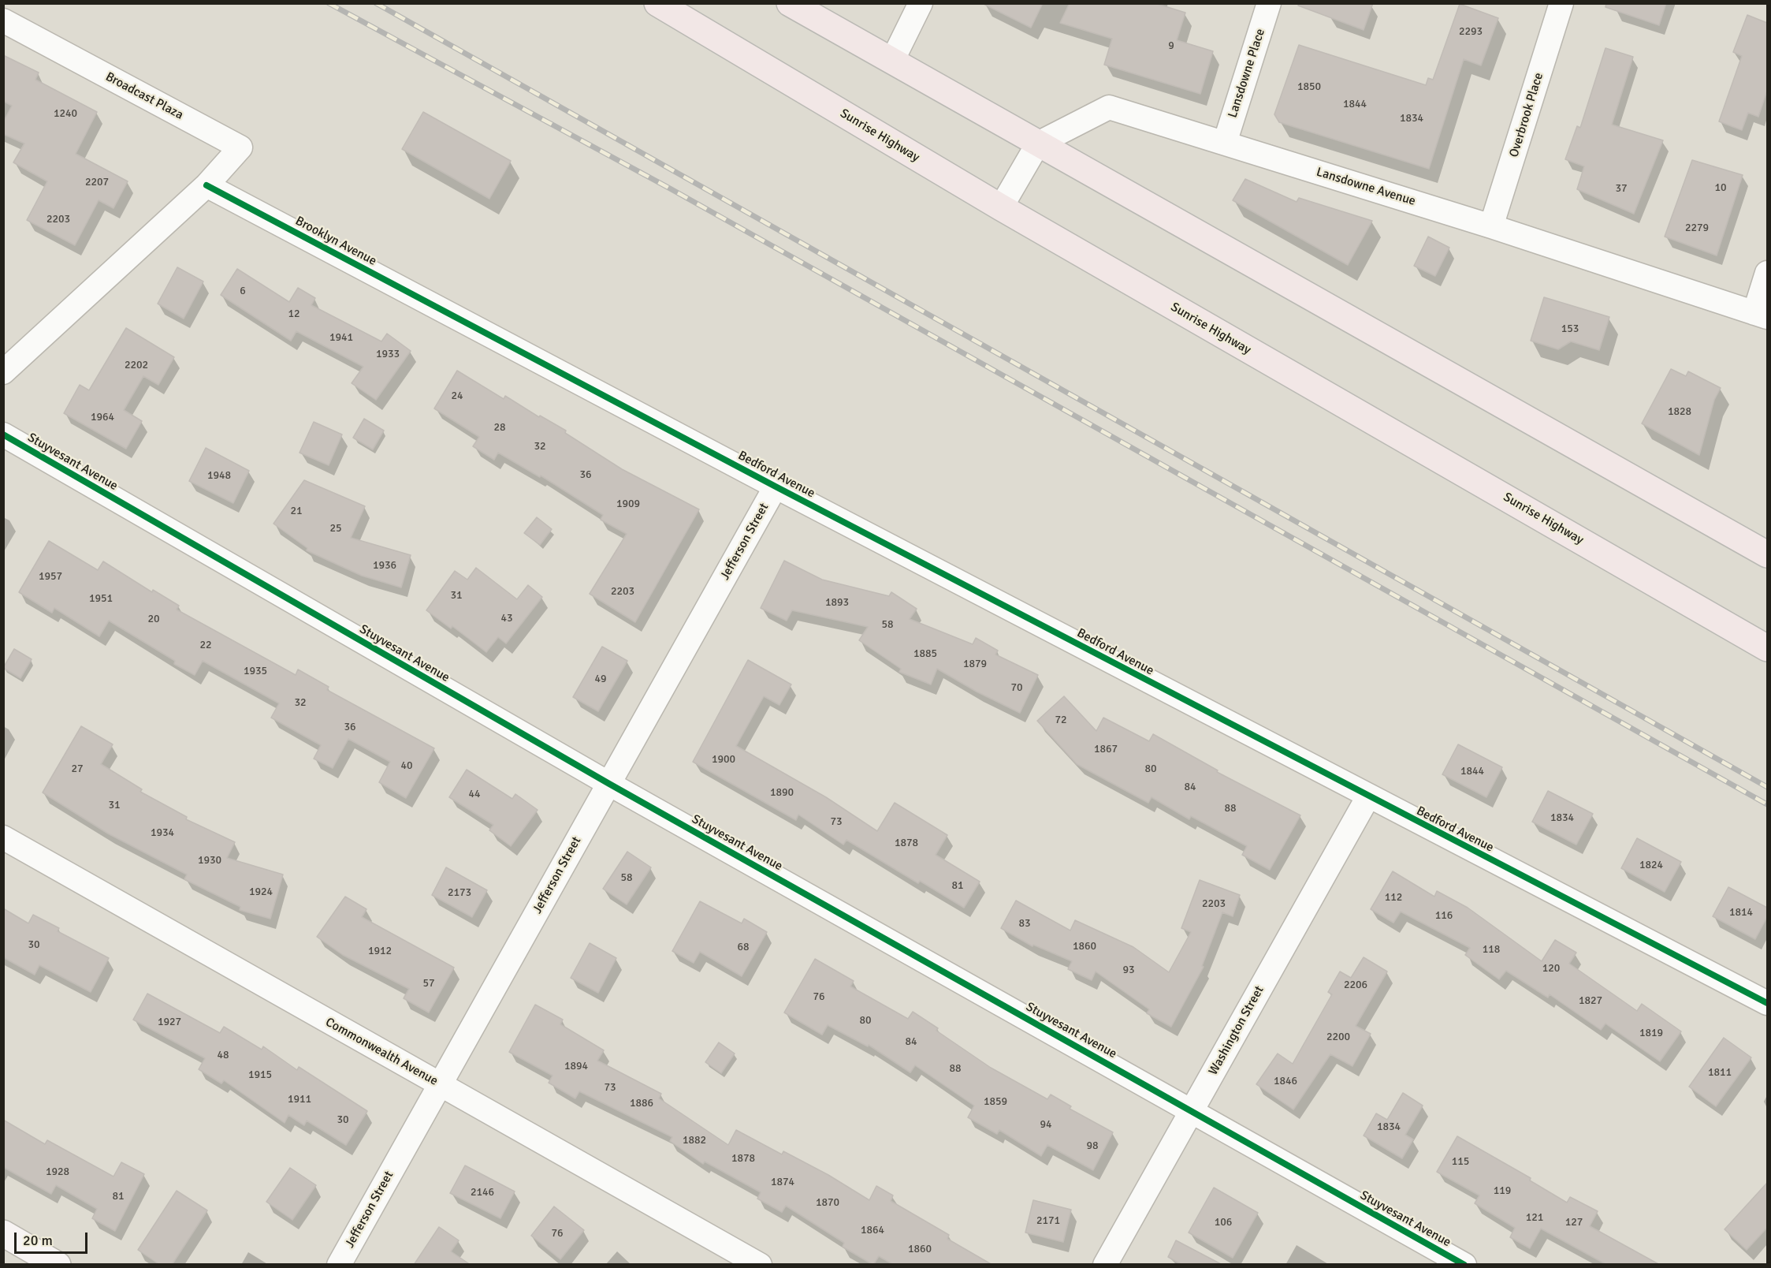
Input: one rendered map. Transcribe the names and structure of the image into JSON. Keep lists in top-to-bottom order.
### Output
{
  "streets": {
    "highway": ["Sunrise Highway"],
    "street": [
      "Lansdowne Place",
      "Broadcast Plaza",
      "Overbrook Place",
      "Lansdowne Avenue",
      "Brooklyn Avenue",
      "Stuyvesant Avenue",
      "Bedford Avenue",
      "Jefferson Street",
      "Washington Street",
      "Commonwealth Avenue"
    ]
  },
  "crossings": [
    ["Lansdowne Place", "Lansdowne Avenue"],
    ["Broadcast Plaza", "Brooklyn Avenue"],
    ["Overbrook Place", "Lansdowne Avenue"],
    ["Brooklyn Avenue", "Bedford Avenue"],
    ["Stuyvesant Avenue", "Jefferson Street"],
    ["Stuyvesant Avenue", "Washington Street"],
    ["Bedford Avenue", "Jefferson Street"],
    ["Bedford Avenue", "Washington Street"],
    ["Jefferson Street", "Commonwealth Avenue"]
  ],
  "house_numbers": [
    "2293",
    "9",
    "1850",
    "1844",
    "1240",
    "1834",
    "2207",
    "10",
    "37",
    "2203",
    "2279",
    "6",
    "12",
    "153",
    "1941",
    "1933",
    "2202",
    "24",
    "1828",
    "1964",
    "28",
    "32",
    "36",
    "1948",
    "1909",
    "21",
    "25",
    "1936",
    "1957",
    "2203",
    "31",
    "1951",
    "1893",
    "43",
    "20",
    "58",
    "22",
    "1885",
    "1879",
    "1935",
    "49",
    "70",
    "32",
    "72",
    "36",
    "1867",
    "1900",
    "40",
    "27",
    "80",
    "1844",
    "84",
    "1890",
    "44",
    "31",
    "88",
    "1834",
    "73",
    "1934",
    "1878",
    "1930",
    "1824",
    "58",
    "81",
    "1924",
    "2173",
    "112",
    "2203",
    "1814",
    "116",
    "83",
    "30",
    "1860",
    "68",
    "118",
    "1912",
    "120",
    "93",
    "57",
    "2206",
    "76",
    "1827",
    "80",
    "1927",
    "1819",
    "2200",
    "84",
    "48",
    "1894",
    "88",
    "1811",
    "1915",
    "1846",
    "73",
    "1911",
    "1859",
    "1886",
    "30",
    "94",
    "1834",
    "1882",
    "98",
    "1878",
    "115",
    "1928",
    "1874",
    "119",
    "2146",
    "81",
    "1870",
    "121",
    "2171",
    "106",
    "127",
    "1864",
    "76",
    "1860"
  ],
  "scale_bar": "20 m"
}
